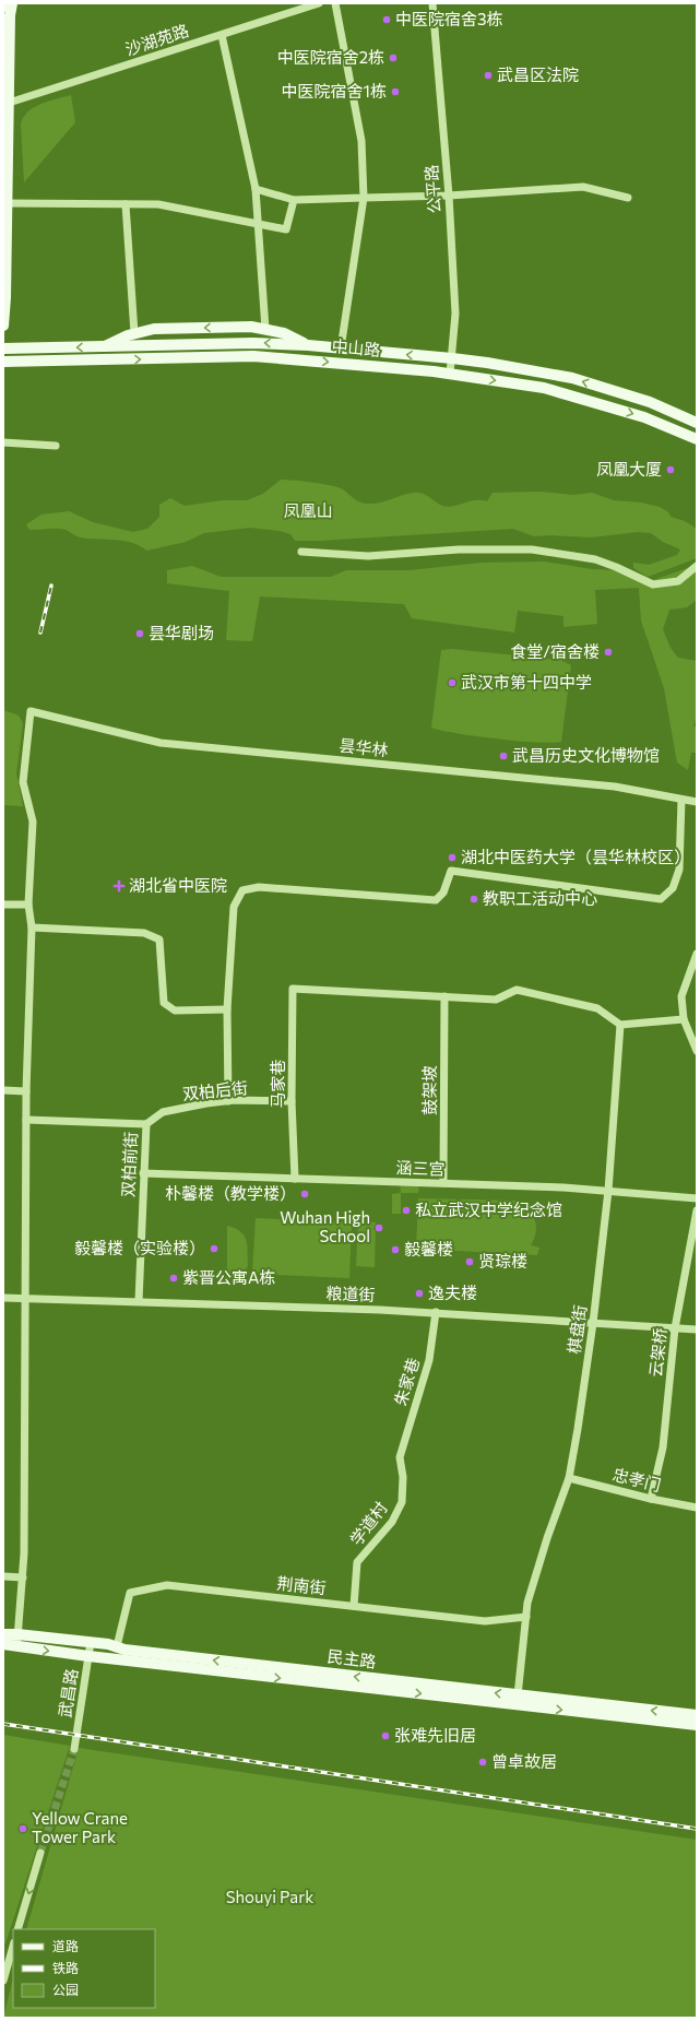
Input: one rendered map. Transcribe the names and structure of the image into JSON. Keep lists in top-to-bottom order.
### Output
{
  "streets": {
    "main road": ["中山路", "民主路"],
    "street": [
      "沙湖苑路",
      "公平路",
      "昙华林",
      "马家巷",
      "鼓架坡",
      "双柏后街",
      "双柏前街",
      "涵三宫",
      "粮道街",
      "棋盘街",
      "云架桥",
      "朱家巷",
      "忠孝门",
      "学道村",
      "荆南街",
      "武昌路"
    ]
  },
  "crossings": [
    ["公平路", "中山路"],
    ["马家巷", "鼓架坡"],
    ["马家巷", "双柏后街"],
    ["马家巷", "涵三宫"],
    ["鼓架坡", "涵三宫"],
    ["双柏后街", "双柏前街"],
    ["双柏前街", "涵三宫"],
    ["双柏前街", "粮道街"],
    ["涵三宫", "棋盘街"],
    ["粮道街", "棋盘街"],
    ["粮道街", "云架桥"],
    ["粮道街", "朱家巷"],
    ["棋盘街", "忠孝门"],
    ["棋盘街", "荆南街"],
    ["棋盘街", "民主路"],
    ["云架桥", "忠孝门"],
    ["朱家巷", "学道村"],
    ["学道村", "荆南街"],
    ["荆南街", "民主路"],
    ["民主路", "武昌路"]
  ],
  "parks": ["凤凰山", "Shouyi Park"],
  "places": {
    "other": [
      "中医院宿舍3栋",
      "中医院宿舍2栋",
      "武昌区法院",
      "中医院宿舍1栋",
      "凤凰大厦",
      "昙华剧场",
      "食堂/宿舍楼",
      "武汉市第十四中学",
      "武昌历史文化博物馆",
      "湖北中医药大学（昙华林校区）",
      "教职工活动中心",
      "朴馨楼（教学楼）",
      "私立武汉中学纪念馆",
      "Wuhan High School",
      "毅馨楼（实验楼）",
      "毅馨楼",
      "贤琮楼",
      "紫晋公寓A栋",
      "逸夫楼",
      "张难先旧居",
      "曾卓故居",
      "Yellow Crane Tower Park"
    ],
    "health": ["湖北省中医院"]
  },
  "legend": ["道路", "铁路", "公园"]
}
